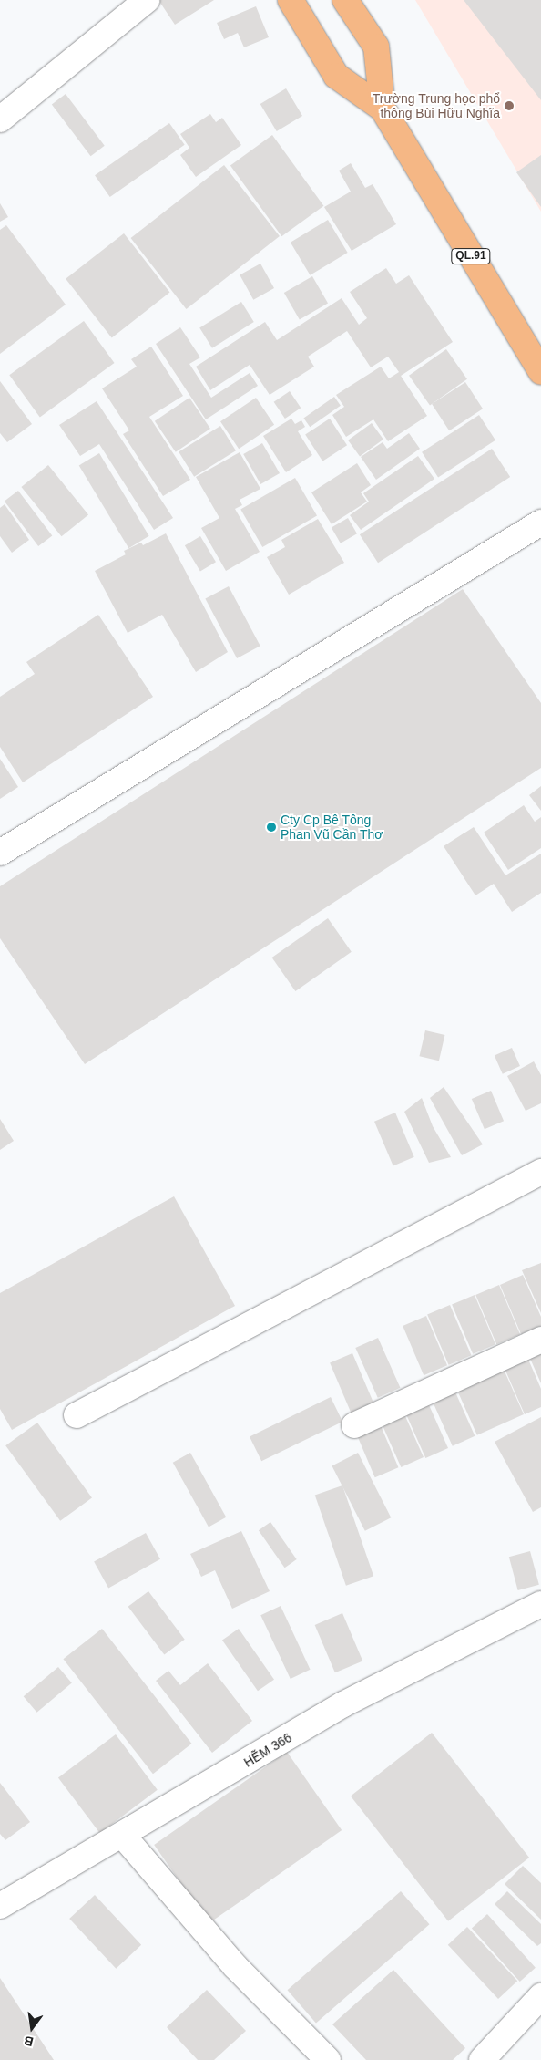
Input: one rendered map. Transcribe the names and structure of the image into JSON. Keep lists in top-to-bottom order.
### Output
{
  "streets": {
    "highway": ["QL.91"],
    "street": ["HẼM 366"]
  },
  "places": ["Trường Trung học phổ thông Bùi Hữu Nghĩa", "Cty Cp Bê Tông Phan Vũ Cần Thơ"],
  "north": "bottom"
}
